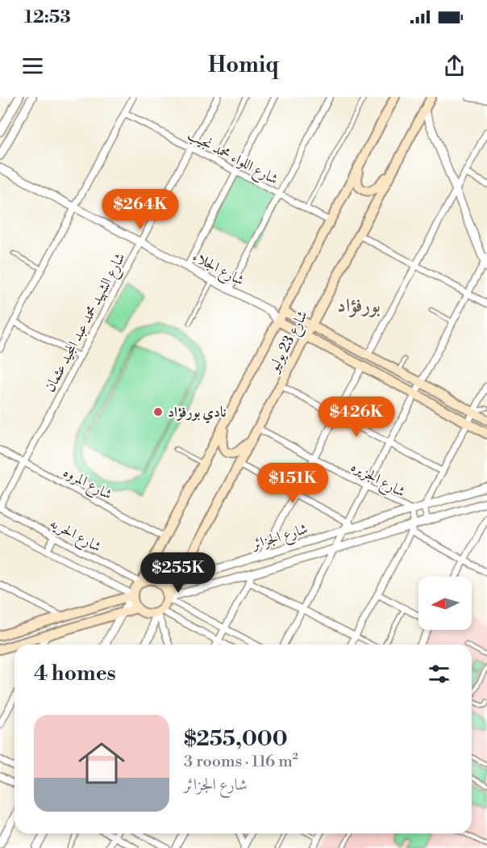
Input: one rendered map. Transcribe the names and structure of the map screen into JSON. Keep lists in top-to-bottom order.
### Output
{
  "streets": {
    "main road": ["شارع الجلاء", "شارع 23 يوليو"],
    "street": [
      "شارع اللواء محمد نجيب",
      "شارع الشهيد محمد عبد المجيد عثمان",
      "شارع الجزيره",
      "شارع المروه",
      "شارع الحريه",
      "شارع الجزائر"
    ]
  },
  "crossings": [
    ["شارع اللواء محمد نجيب", "شارع الشهيد محمد عبد المجيد عثمان"],
    ["شارع اللواء محمد نجيب", "شارع 23 يوليو"],
    ["شارع الجلاء", "شارع الشهيد محمد عبد المجيد عثمان"],
    ["شارع الجلاء", "شارع 23 يوليو"],
    ["شارع الشهيد محمد عبد المجيد عثمان", "شارع المروه"],
    ["شارع الشهيد محمد عبد المجيد عثمان", "شارع الحريه"],
    ["شارع 23 يوليو", "شارع الجزيره"],
    ["شارع 23 يوليو", "شارع المروه"],
    ["شارع 23 يوليو", "شارع الحريه"],
    ["شارع 23 يوليو", "شارع الجزائر"],
    ["شارع الجزيره", "شارع الجزائر"],
    ["شارع الحريه", "شارع الجزائر"]
  ],
  "districts": ["بورفؤاد"],
  "places": ["نادي بورفؤاد"],
  "north": "left",
  "page": {
    "status": "12:53",
    "header": "Homiq",
    "price": [
      "$264K",
      "$426K",
      "$151K",
      "$255K"
    ],
    "heading": "4 homes",
    "list": [
      {
        "name": "$255,000",
        "note": "3 rooms · 116 m² · شارع الجزائر"
      }
    ]
  }
}
